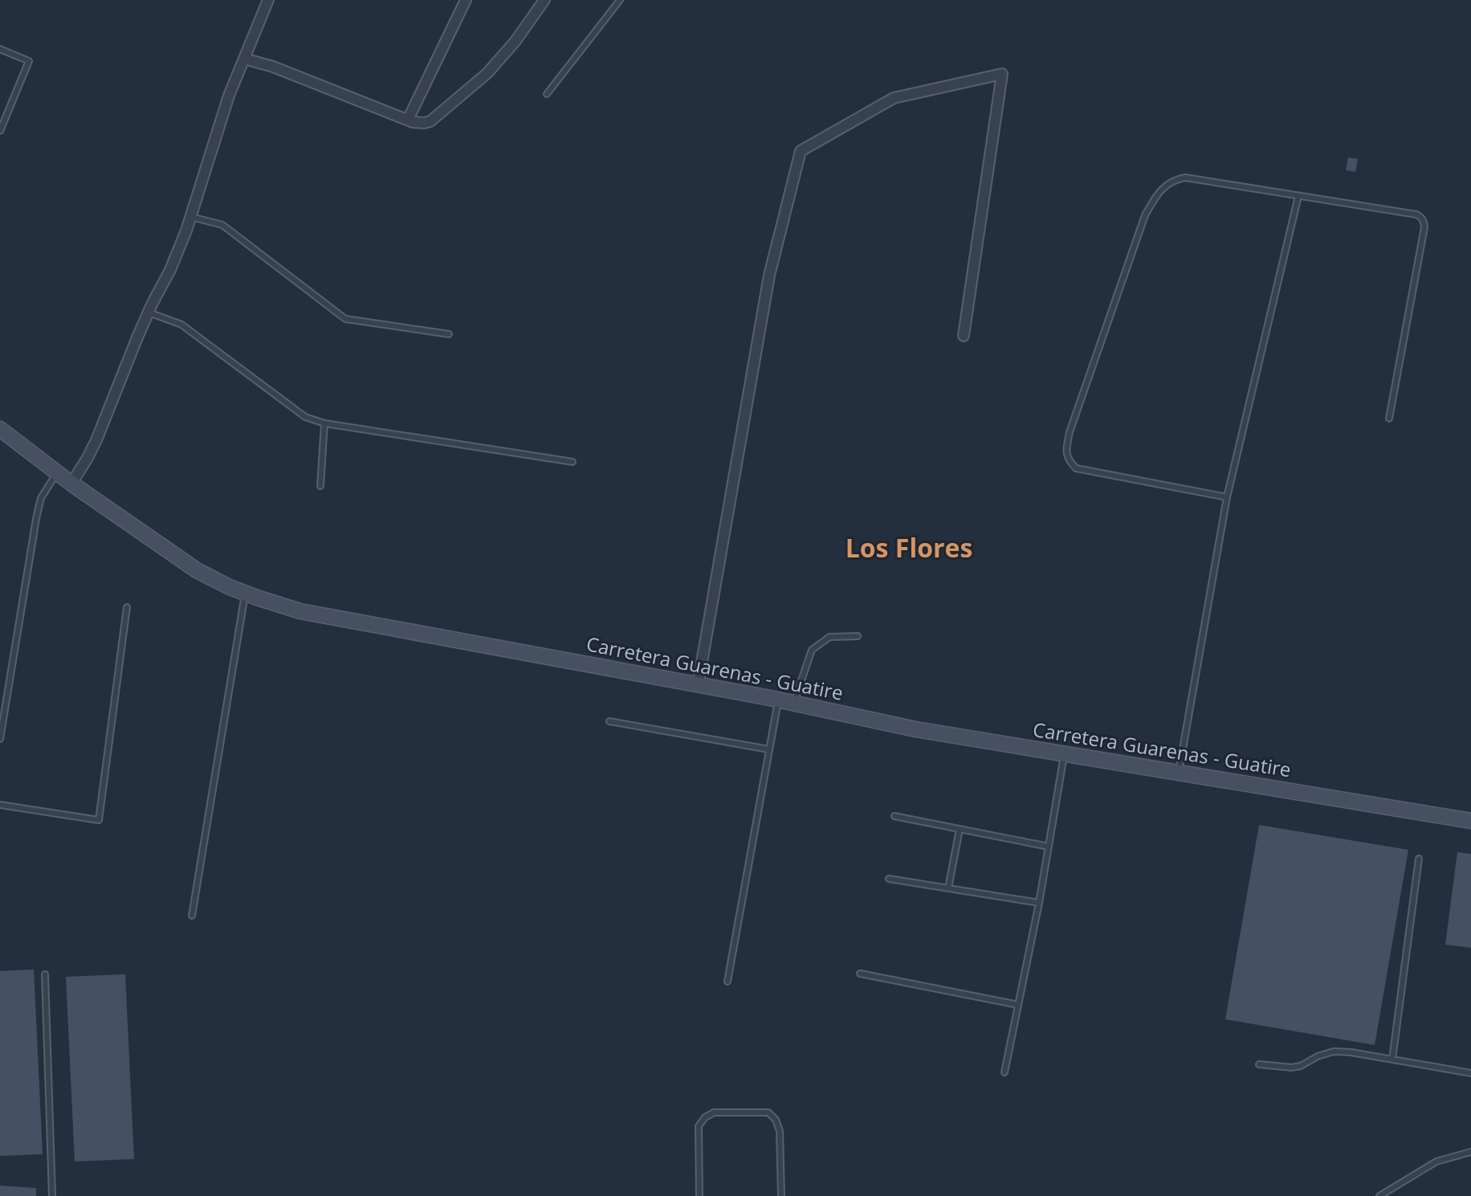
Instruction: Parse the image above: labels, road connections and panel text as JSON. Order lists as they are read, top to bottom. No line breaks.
{"streets":{"main road":["Carretera Guarenas - Guatire"]},"districts":["Los Flores"]}
